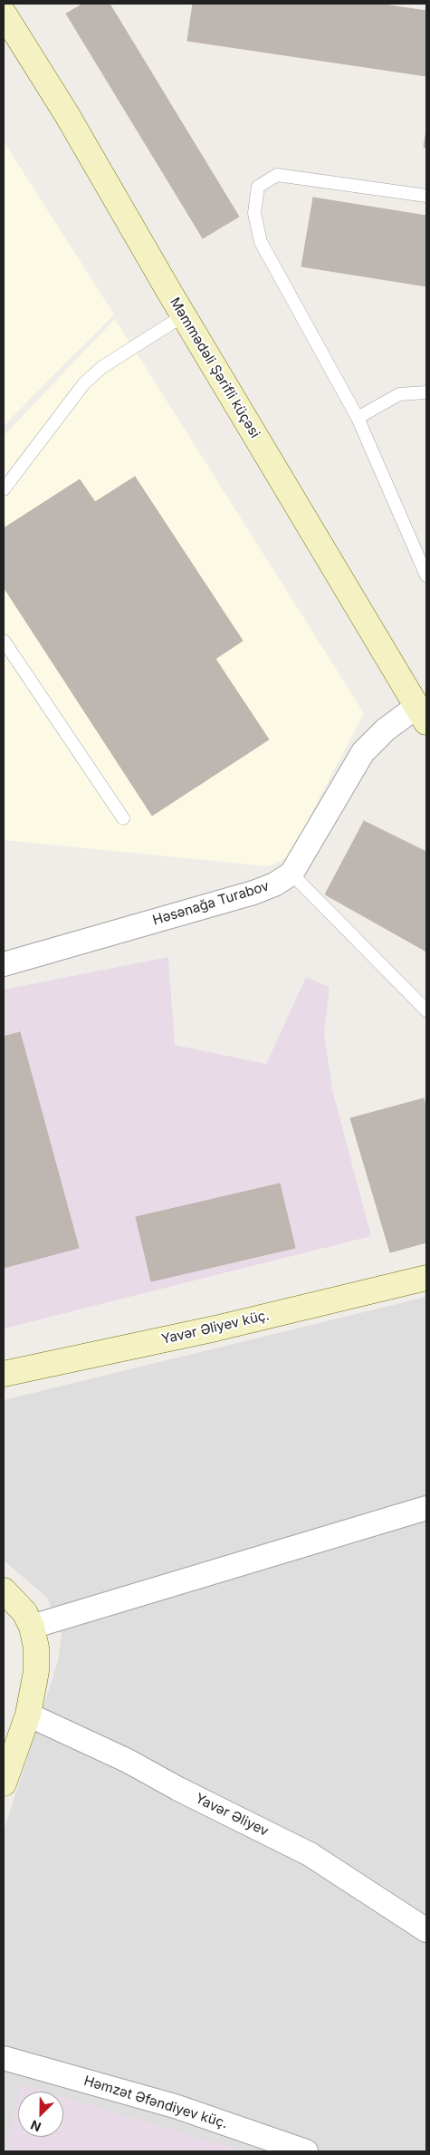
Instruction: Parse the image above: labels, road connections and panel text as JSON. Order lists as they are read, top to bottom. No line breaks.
{"streets":{"street":["Məmmədəli Şərifli küçəsi","Həsənağa Turabov","Yavər Əliyev küç.","Yavər Əliyev","Həmzət Əfəndiyev küç."]},"crossings":[["Məmmədəli Şərifli küçəsi","Həsənağa Turabov"]],"north":"bottom left"}
